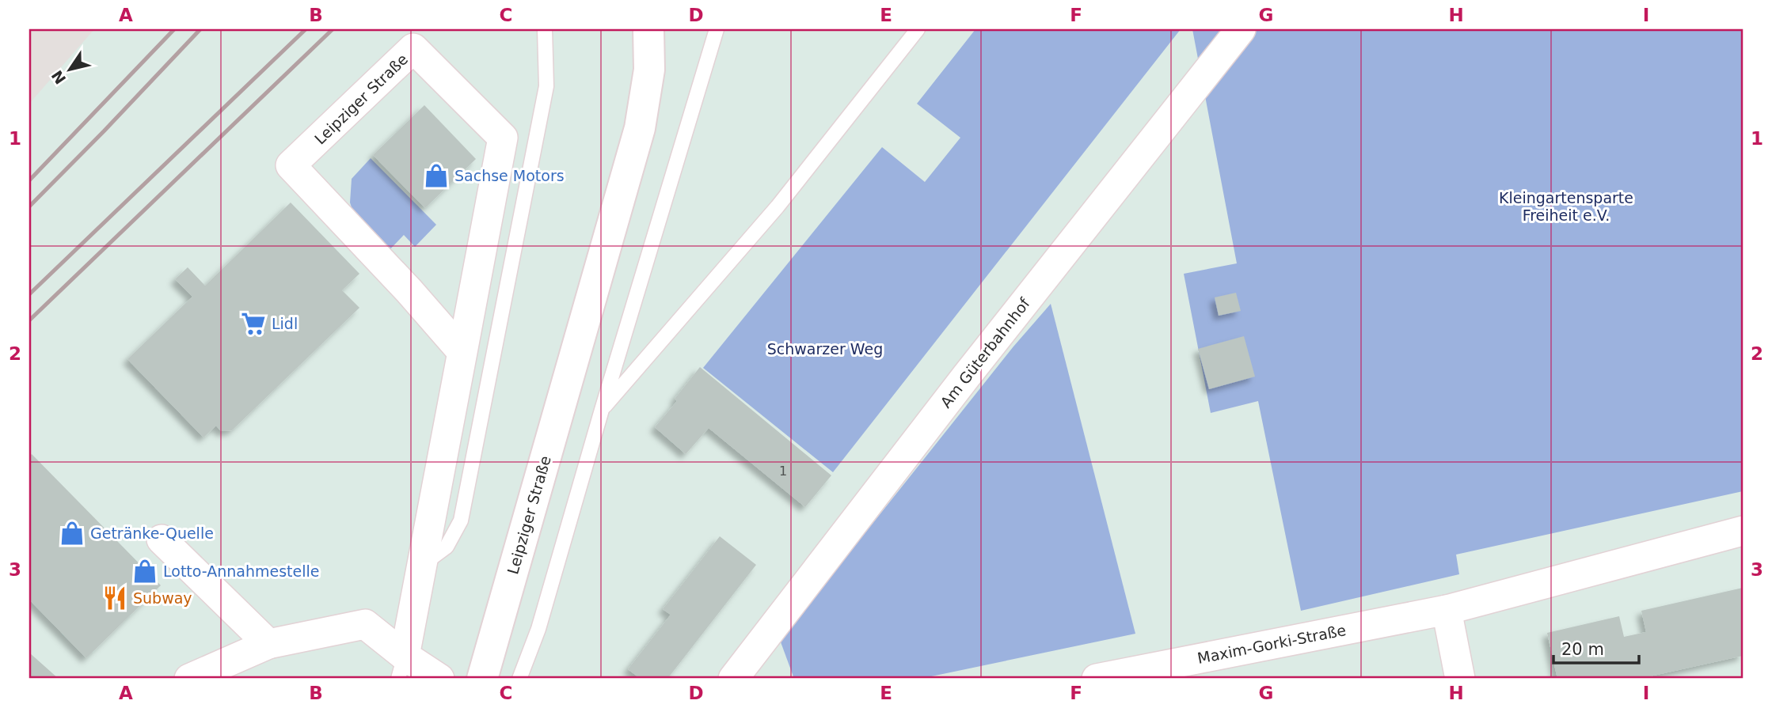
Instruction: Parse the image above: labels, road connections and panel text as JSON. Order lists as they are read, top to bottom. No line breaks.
{"streets":{"main road":["Leipziger Straße"],"street":["Am Güterbahnhof","Maxim-Gorki-Straße"]},"parks":["Kleingartensparte Freiheit e.V.","Schwarzer Weg"],"places":{"shop":["Sachse Motors","Getränke-Quelle","Lotto-Annahmestelle"],"supermarket":["Lidl"],"restaurant":["Subway"]},"house_numbers":["1"],"scale_bar":"20 m","north":"bottom left","grid":{"columns":["A","B","C","D","E","F","G","H","I"],"rows":["1","2","3"]}}
